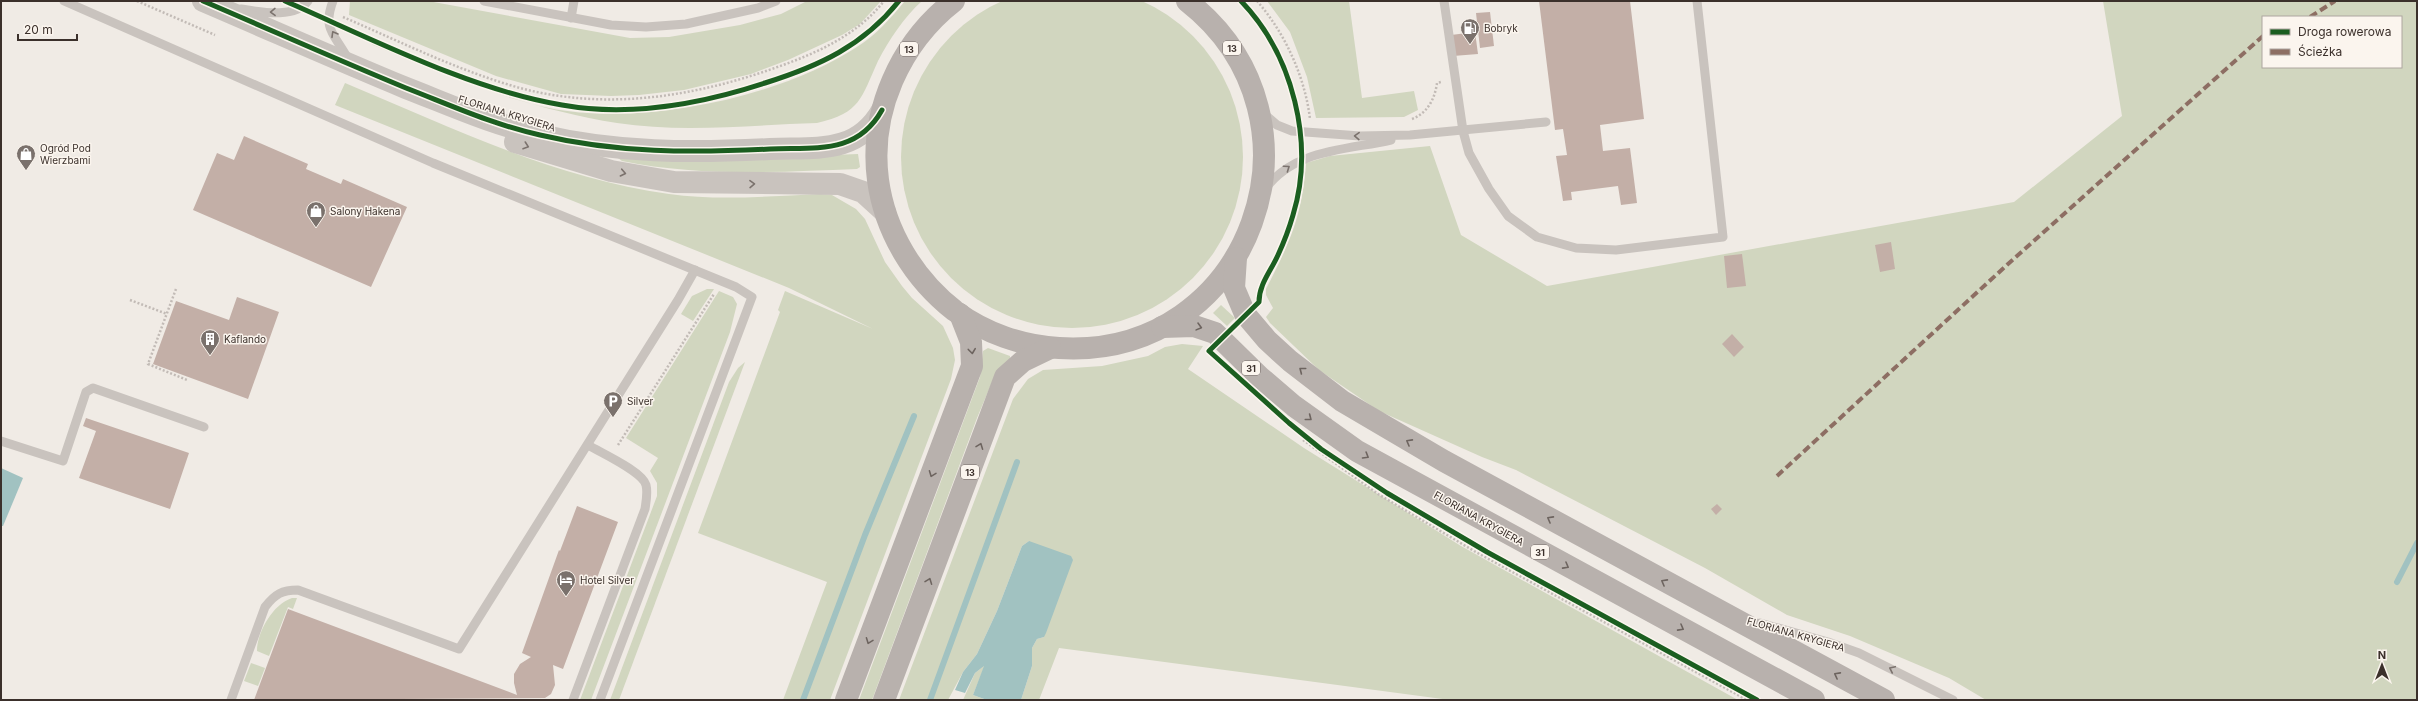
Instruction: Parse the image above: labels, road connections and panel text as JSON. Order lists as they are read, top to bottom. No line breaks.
{"streets":{"main road":["13","FLORIANA KRYGIERA","31"]},"crossings":[["13","FLORIANA KRYGIERA"]],"places":{"fuel station":["Bobryk"],"shop":["Ogród Pod Wierzbami","Salony Hakena"],"building":["Kaflando"],"parking":["Silver"],"hotel":["Hotel Silver"]},"legend":["Droga rowerowa","Ścieżka"],"scale_bar":"20 m","north":"top"}
